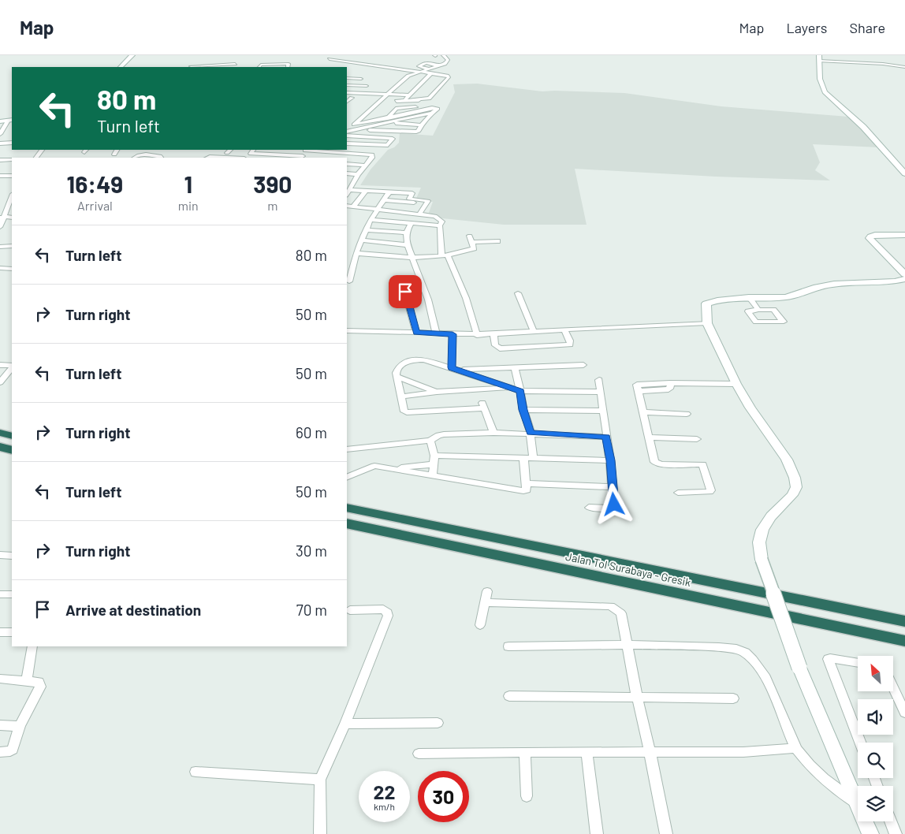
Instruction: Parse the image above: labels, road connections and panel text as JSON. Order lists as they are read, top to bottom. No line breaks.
{"streets":{"highway":["Jalan Tol Surabaya - Gresik"]},"north":"top left","page":{"header":"Map","nav":["Map","Layers","Share"],"turn":["80 m","Turn left"],"eta":["16:49","Arrival","1","min","390","m"],"list":[{"name":"Turn left","value":"80 m"},{"name":"Turn right","value":"50 m"},{"name":"Turn left","value":"50 m"},{"name":"Turn right","value":"60 m"},{"name":"Turn left","value":"50 m"},{"name":"Turn right","value":"30 m"},{"name":"Arrive at destination","value":"70 m"}],"speed":"22 km/h","limit":"30"}}
